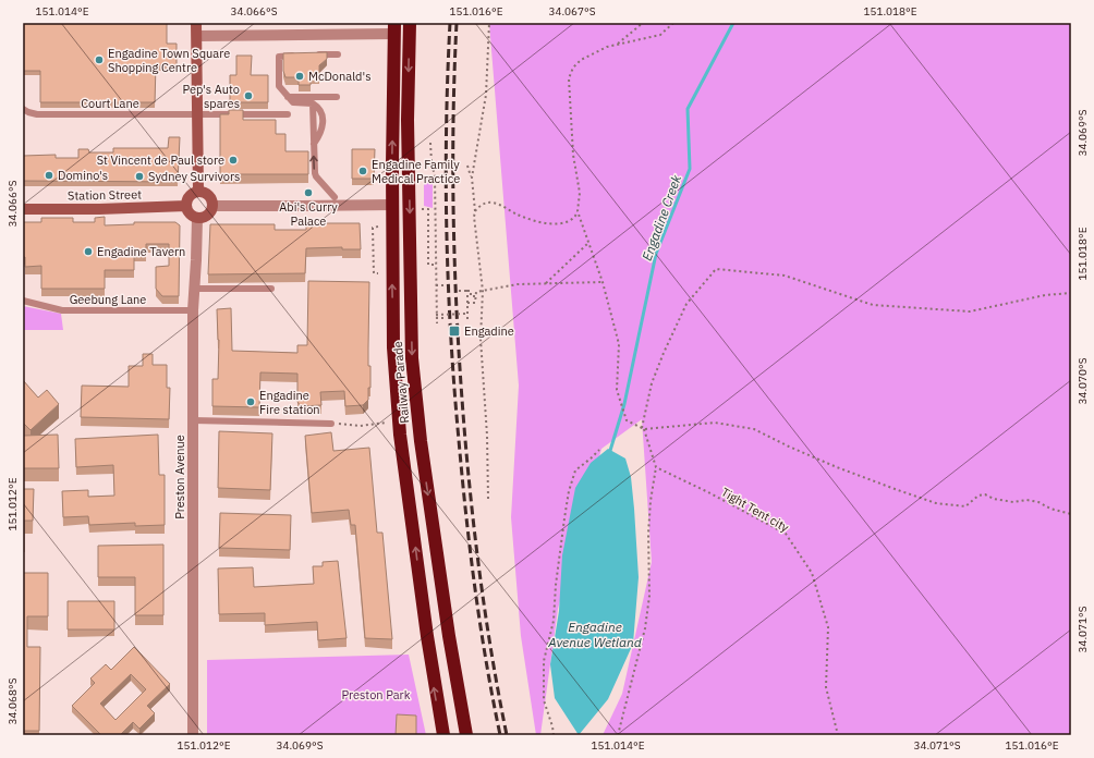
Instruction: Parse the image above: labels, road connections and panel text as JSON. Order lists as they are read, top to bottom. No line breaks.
{"streets":{"highway":["Railway Parade"],"street":["Station Street","Preston Avenue"],"lane":["Court Lane","Geebung Lane"],"path":["Tight Tent city"]},"crossings":[["Station Street","Preston Avenue"],["Geebung Lane","Preston Avenue"]],"water":["Engadine Creek","Engadine Avenue Wetland"],"parks":["Preston Park"],"places":{"other":["Engadine Town Square Shopping Centre","McDonald's","Pep's Auto spares","St Vincent de Paul store","Engadine Family Medical Practice","Domino's","Sydney Survivors","Abi's Curry Palace","Engadine Tavern","Engadine Fire station"],"transit":["Engadine"]},"coordinates":["151.014°E","34.066°S","151.016°E","34.067°S","151.018°E","34.069°S","34.070°S","151.012°E","34.071°S","34.068°S"]}
